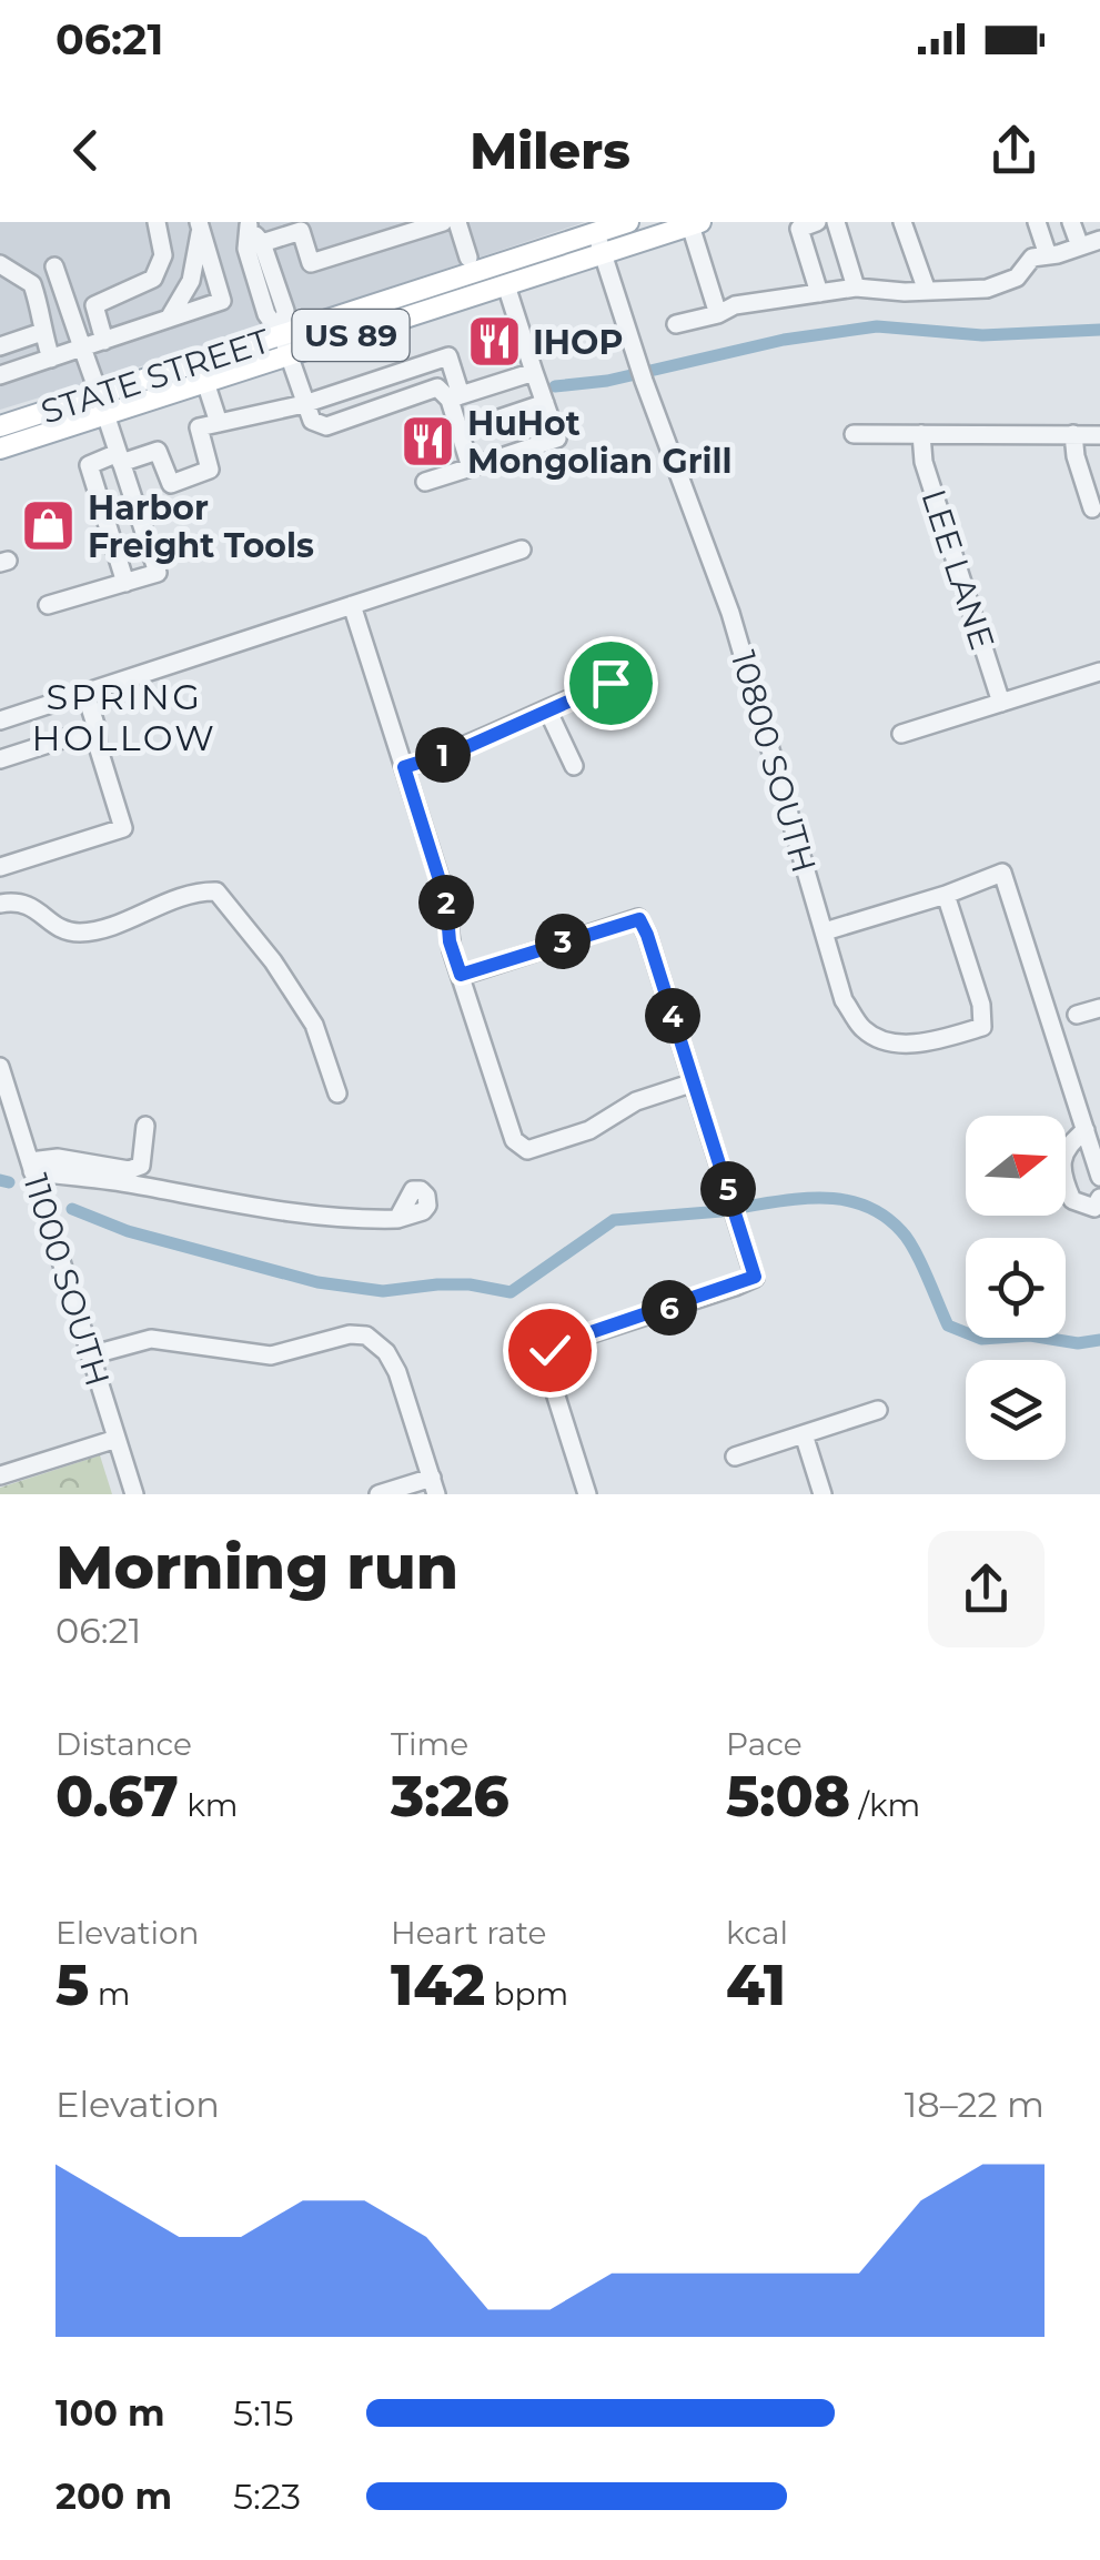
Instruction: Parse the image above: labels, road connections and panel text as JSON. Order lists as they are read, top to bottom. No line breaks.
{"streets":{"main road":["US 89","STATE STREET"],"street":["LEE LANE","10800 SOUTH","11000 SOUTH"]},"crossings":[["STATE STREET","10800 SOUTH"]],"districts":["SPRING HOLLOW"],"places":{"restaurant":["IHOP","HuHot Mongolian Grill"],"shop":["Harbor Freight Tools"]},"north":"right","page":{"status":"06:21","header":"Milers","pins":["1","2","3","4","5","6"],"heading":["Morning run","06:21"],"stats":[["Distance","0.67 km"],["Time","3:26"],["Pace","5:08 /km"],["Elevation","5 m"],["Heart rate","142 bpm"],["kcal","41"]],"chart":["Elevation","18–22 m"],"list":[{"name":"100 m","note":"5:15"},{"name":"200 m","note":"5:23"}]}}
